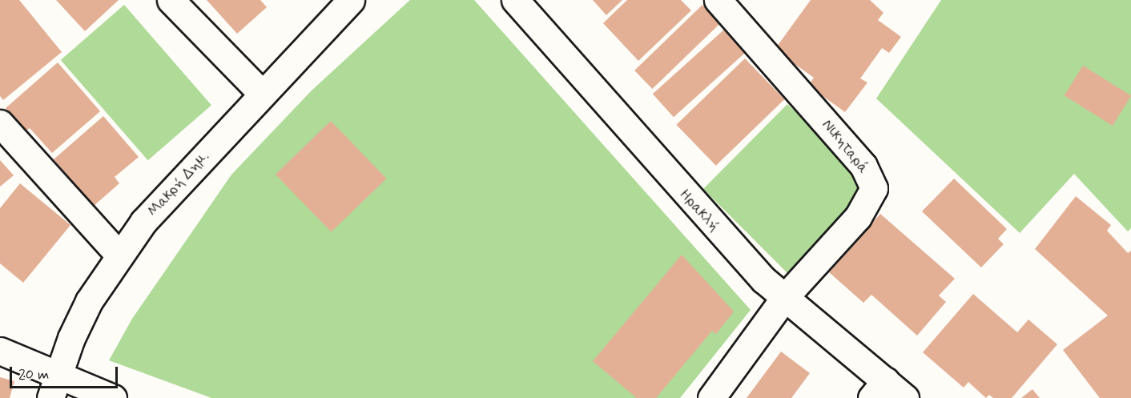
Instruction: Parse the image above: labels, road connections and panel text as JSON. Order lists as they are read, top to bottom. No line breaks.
{"streets":{"street":["Νικηταρά","Μακρή Δημ.","Ηρακλή"]},"crossings":[["Νικηταρά","Ηρακλή"]],"scale_bar":"20 m"}
